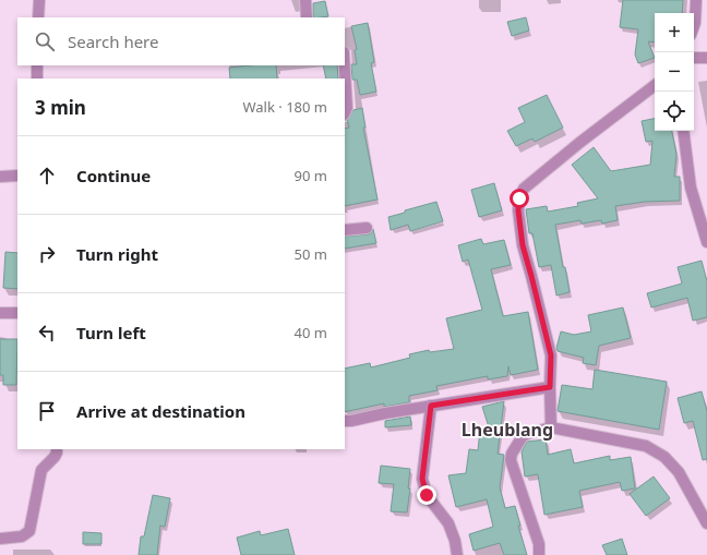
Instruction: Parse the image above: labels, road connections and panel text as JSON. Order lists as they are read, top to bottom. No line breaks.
{"districts":["Lheublang"],"page":{"map_buttons":["+","−"],"search":"Search here","heading":["3 min","Walk · 180 m"],"list":[["Continue","90 m"],["Turn right","50 m"],["Turn left","40 m"],"Arrive at destination"]}}
